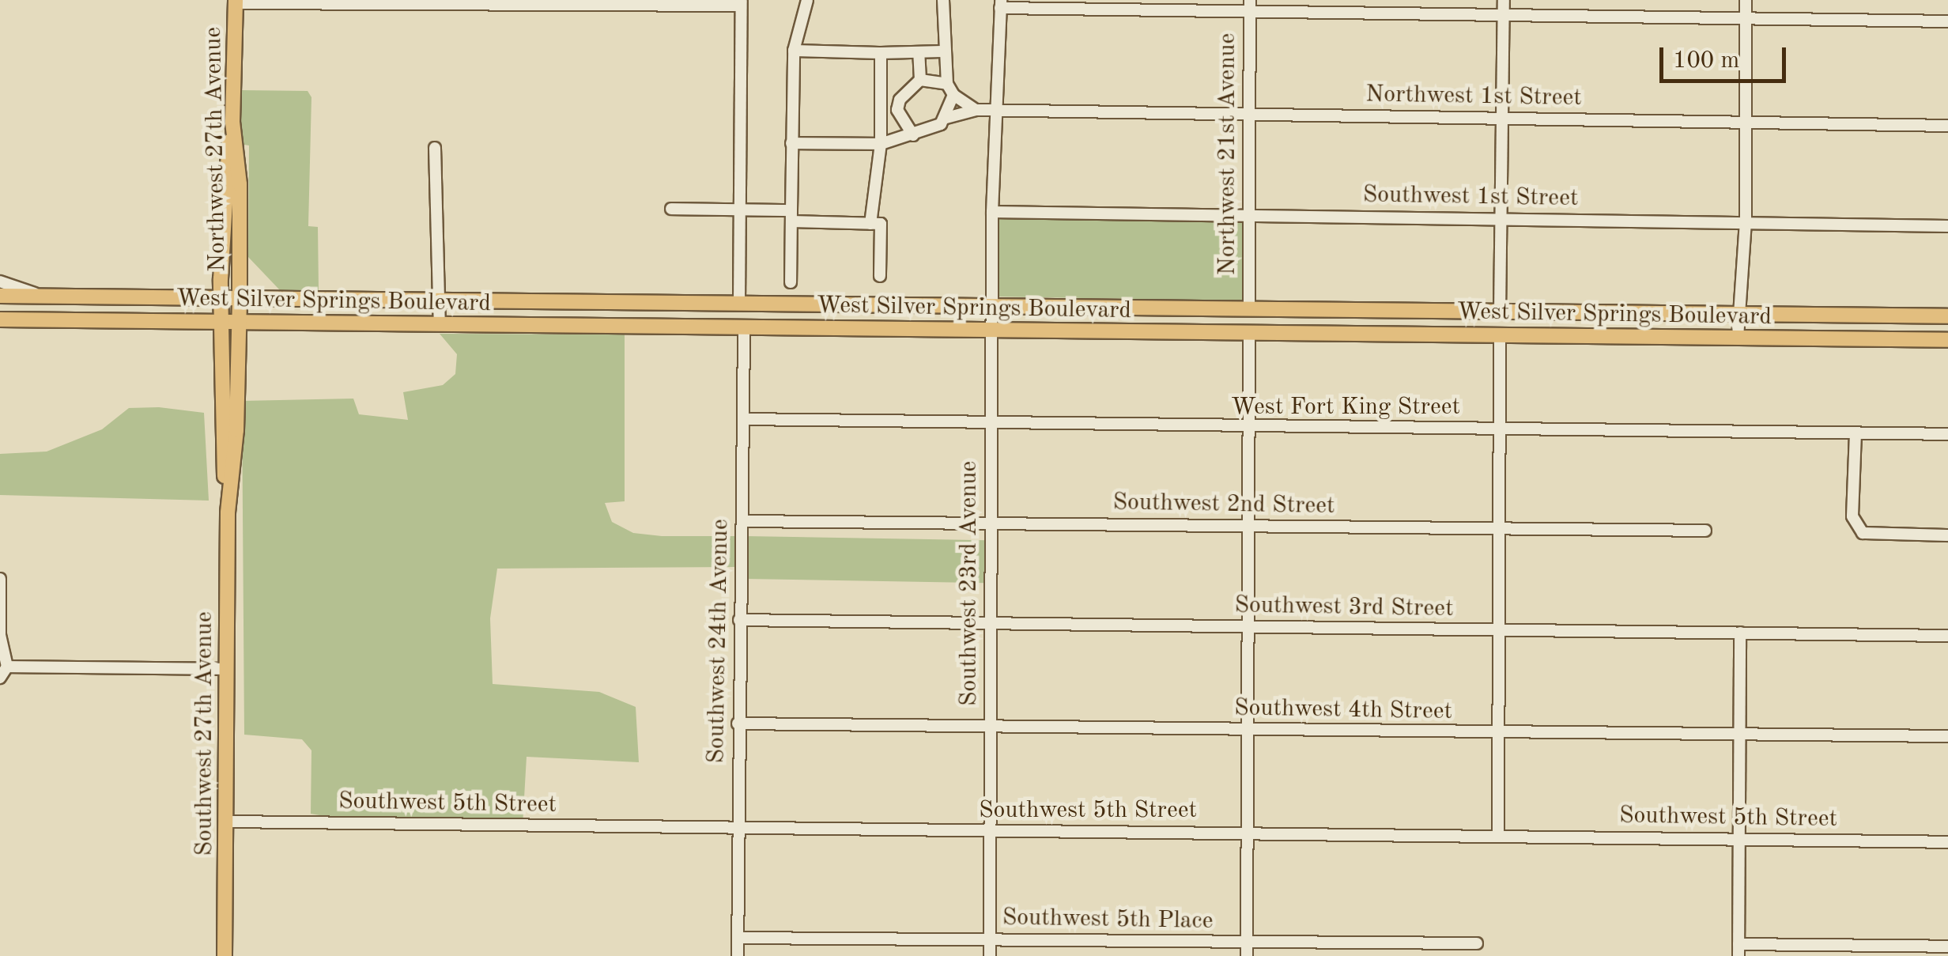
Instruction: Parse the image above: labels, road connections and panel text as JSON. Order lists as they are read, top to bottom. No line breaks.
{"streets":{"main road":["Northwest 27th Avenue","West Silver Springs Boulevard","Southwest 27th Avenue"],"street":["Northwest 1st Street","Northwest 21st Avenue","Southwest 1st Street","West Fort King Street","Southwest 2nd Street","Southwest 23rd Avenue","Southwest 3rd Street","Southwest 24th Avenue","Southwest 4th Street","Southwest 5th Street","Southwest 5th Place"]},"crossings":[["Northwest 1st Street","Northwest 21st Avenue"],["Northwest 1st Street","Southwest 23rd Avenue"],["Northwest 27th Avenue","West Silver Springs Boulevard"],["Northwest 27th Avenue","Southwest 27th Avenue"],["Northwest 21st Avenue","Southwest 1st Street"],["Northwest 21st Avenue","West Silver Springs Boulevard"],["Southwest 1st Street","Southwest 23rd Avenue"],["West Silver Springs Boulevard","Southwest 23rd Avenue"],["West Silver Springs Boulevard","Southwest 24th Avenue"],["West Silver Springs Boulevard","Southwest 27th Avenue"],["West Fort King Street","Southwest 23rd Avenue"],["West Fort King Street","Southwest 24th Avenue"],["Southwest 2nd Street","Southwest 23rd Avenue"],["Southwest 2nd Street","Southwest 24th Avenue"],["Southwest 23rd Avenue","Southwest 3rd Street"],["Southwest 23rd Avenue","Southwest 4th Street"],["Southwest 23rd Avenue","Southwest 5th Street"],["Southwest 23rd Avenue","Southwest 5th Place"],["Southwest 3rd Street","Southwest 24th Avenue"],["Southwest 24th Avenue","Southwest 4th Street"],["Southwest 24th Avenue","Southwest 5th Street"],["Southwest 24th Avenue","Southwest 5th Place"],["Southwest 27th Avenue","Southwest 5th Street"]],"scale_bar":"100 m"}
